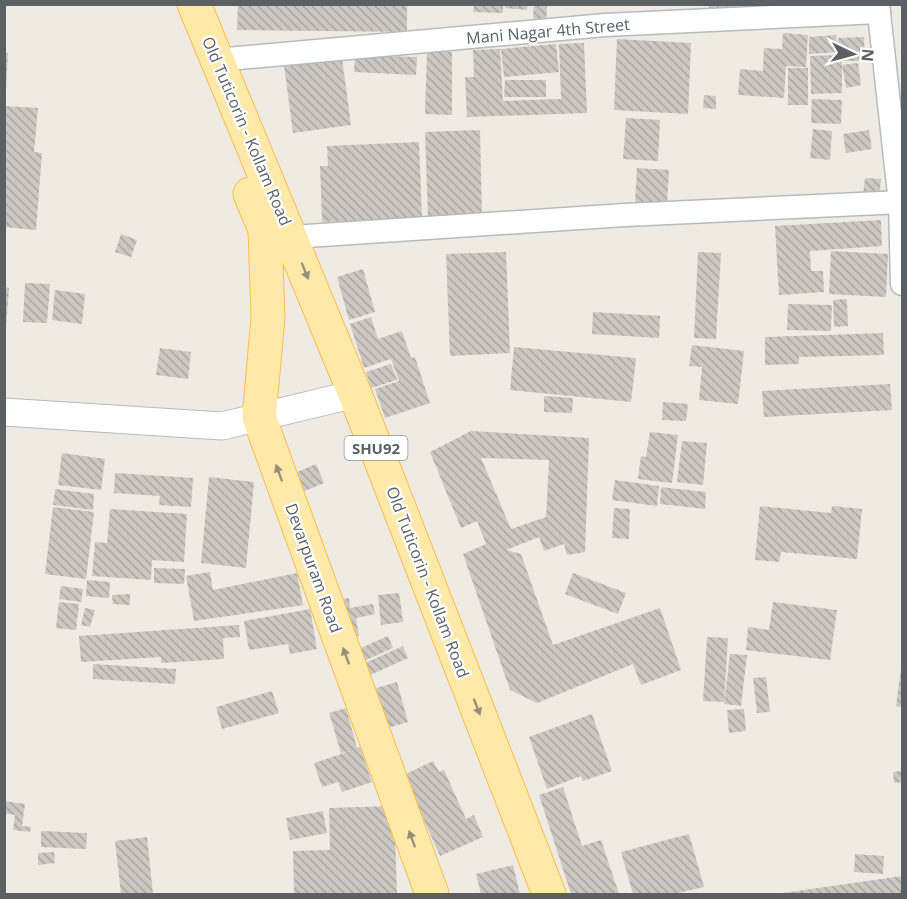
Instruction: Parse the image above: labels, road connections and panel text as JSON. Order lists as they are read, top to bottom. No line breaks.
{"streets":{"main road":["Old Tuticorin - Kollam Road","SHU92","Devarpuram Road"],"street":["Mani Nagar 4th Street"]},"crossings":[["Mani Nagar 4th Street","Old Tuticorin - Kollam Road"],["Old Tuticorin - Kollam Road","Devarpuram Road"]],"one_way":["Old Tuticorin - Kollam Road","Devarpuram Road"],"north":"right"}
